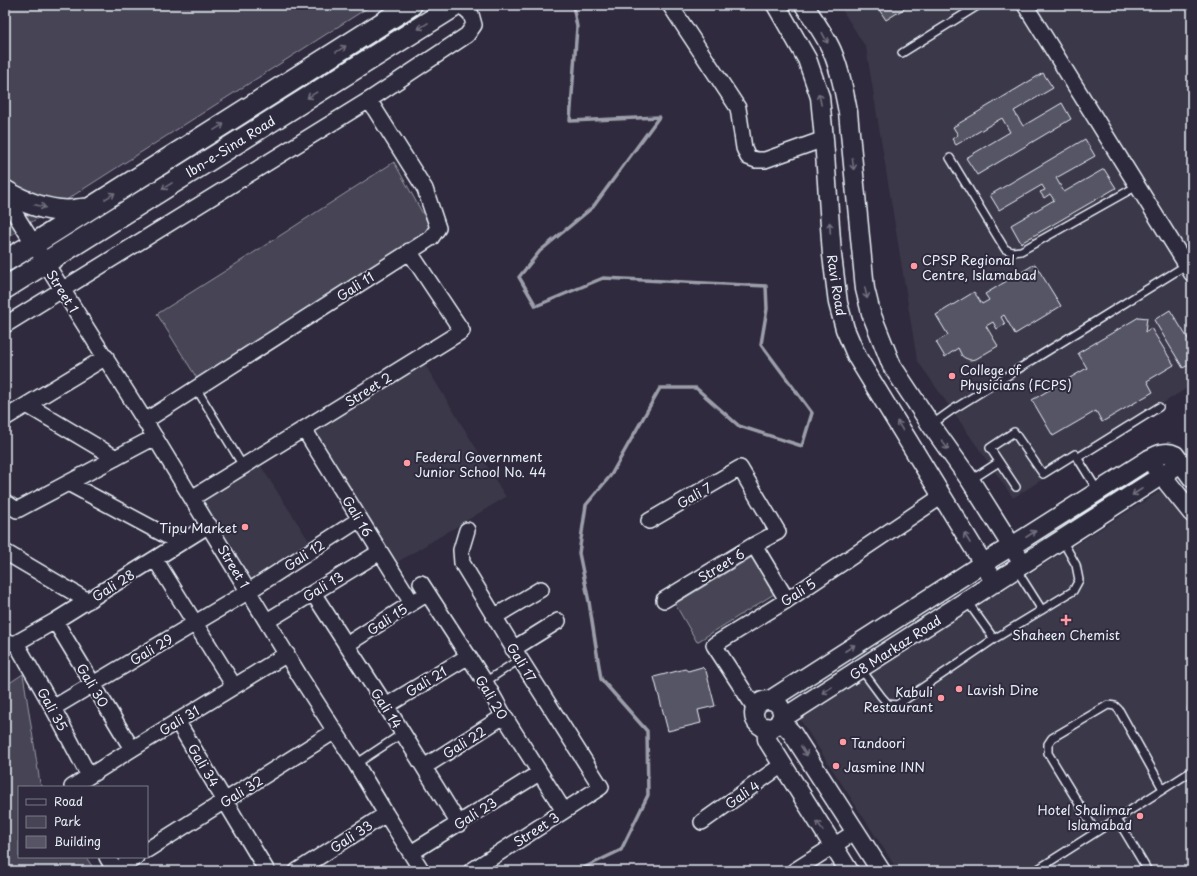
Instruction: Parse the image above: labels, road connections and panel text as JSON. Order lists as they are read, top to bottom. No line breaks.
{"streets":{"main road":["Ibn-e-Sina Road"],"street":["Ravi Road","Gali 11","Street 1","Street 2","Gali 7","Gali 16","Gali 12","Street 6","Gali 28","Gali 13","Gali 5","Gali 15","G8 Markaz Road","Gali 29","Gali 17","Gali 21","Gali 30","Gali 20","Gali 14","Gali 35","Gali 31","Gali 22","Gali 34","Gali 32","Gali 4","Gali 23","Street 3","Gali 33"]},"crossings":[["Ibn-e-Sina Road","Street 1"],["Ravi Road","Gali 5"],["Ravi Road","G8 Markaz Road"],["Gali 11","Street 1"],["Gali 11","Street 2"],["Street 1","Street 2"],["Street 1","Gali 12"],["Street 1","Gali 28"],["Street 1","Gali 13"],["Street 1","Gali 29"],["Street 1","Gali 31"],["Street 1","Gali 32"],["Street 1","Gali 23"],["Street 1","Gali 33"],["Street 2","Gali 16"],["Gali 7","Street 6"],["Gali 16","Gali 12"],["Gali 16","Gali 13"],["Gali 16","Gali 15"],["Gali 12","Gali 29"],["Gali 28","Gali 30"],["Gali 28","Gali 35"],["Gali 13","Gali 14"],["Gali 5","G8 Markaz Road"],["Gali 15","Gali 20"],["Gali 15","Gali 14"],["Gali 29","Gali 30"],["Gali 29","Gali 35"],["Gali 17","Street 3"],["Gali 21","Gali 20"],["Gali 21","Gali 14"],["Gali 30","Gali 31"],["Gali 20","Gali 22"],["Gali 20","Gali 23"],["Gali 20","Street 3"],["Gali 14","Gali 22"],["Gali 14","Gali 23"],["Gali 35","Gali 31"],["Gali 31","Gali 34"],["Gali 34","Gali 32"]],"places":{"other":["CPSP Regional Centre, Islamabad","College of Physicians (FCPS)","Federal Government Junior School No. 44","Tipu Market","Lavish Dine","Kabuli Restaurant","Tandoori","Jasmine INN","Hotel Shalimar Islamabad"],"health":["Shaheen Chemist"]},"legend":["Road","Park","Building"]}
